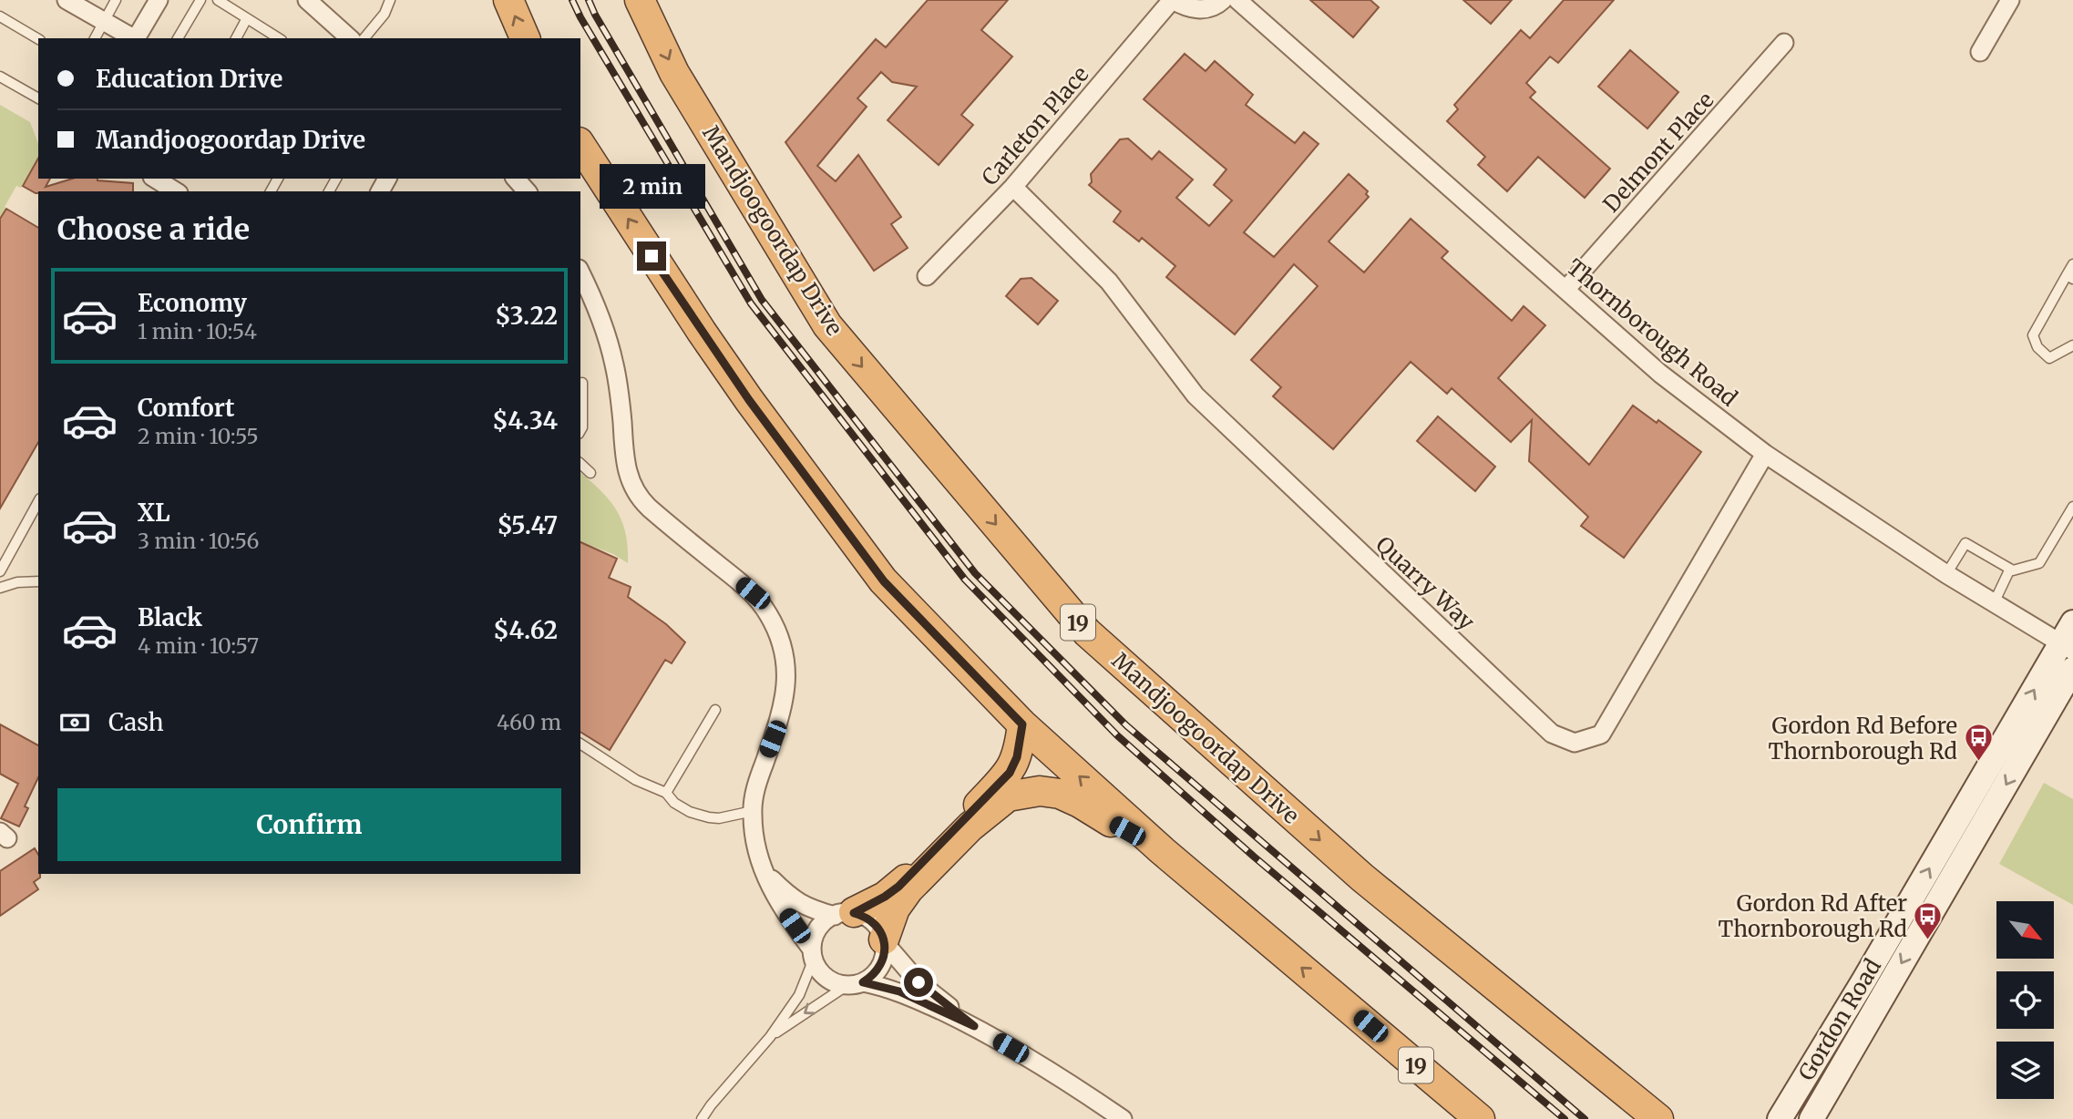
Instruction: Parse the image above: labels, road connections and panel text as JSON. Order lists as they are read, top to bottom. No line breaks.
{"streets":{"highway":["Mandjoogoordap Drive","19"],"main road":["Gordon Road"],"street":["Carleton Place","Delmont Place","Thornborough Road","Quarry Way"]},"crossings":[["Carleton Place","Quarry Way"],["Delmont Place","Thornborough Road"],["Thornborough Road","Quarry Way"],["Thornborough Road","Gordon Road"]],"places":{"bus stop":["Gordon Rd Before Thornborough Rd","Gordon Rd After Thornborough Rd"]},"north":"bottom right","page":{"banner":["Education Drive","Mandjoogoordap Drive"],"bubble":"2 min","heading":"Choose a ride","list":[{"name":"Economy","note":"1 min · 10:54","value":"$3.22"},{"name":"Comfort","note":"2 min · 10:55","value":"$4.34"},{"name":"XL","note":"3 min · 10:56","value":"$5.47"},{"name":"Black","note":"4 min · 10:57","value":"$4.62"}],"pay":["Cash","460 m"],"buttons":"Confirm"}}
